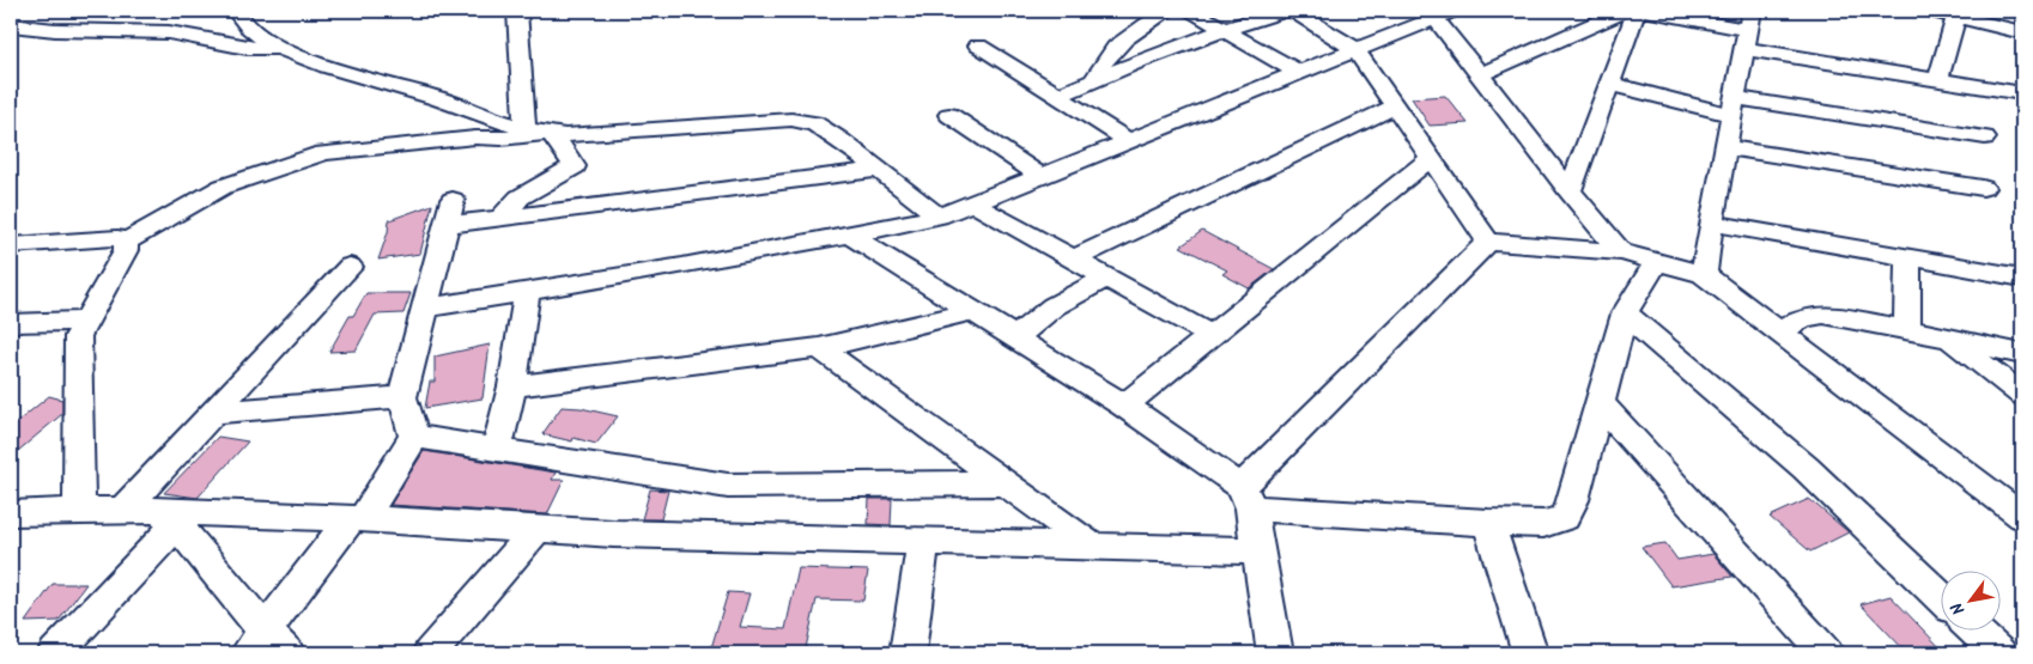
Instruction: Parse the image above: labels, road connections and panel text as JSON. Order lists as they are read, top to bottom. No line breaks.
{"north":"bottom left"}
